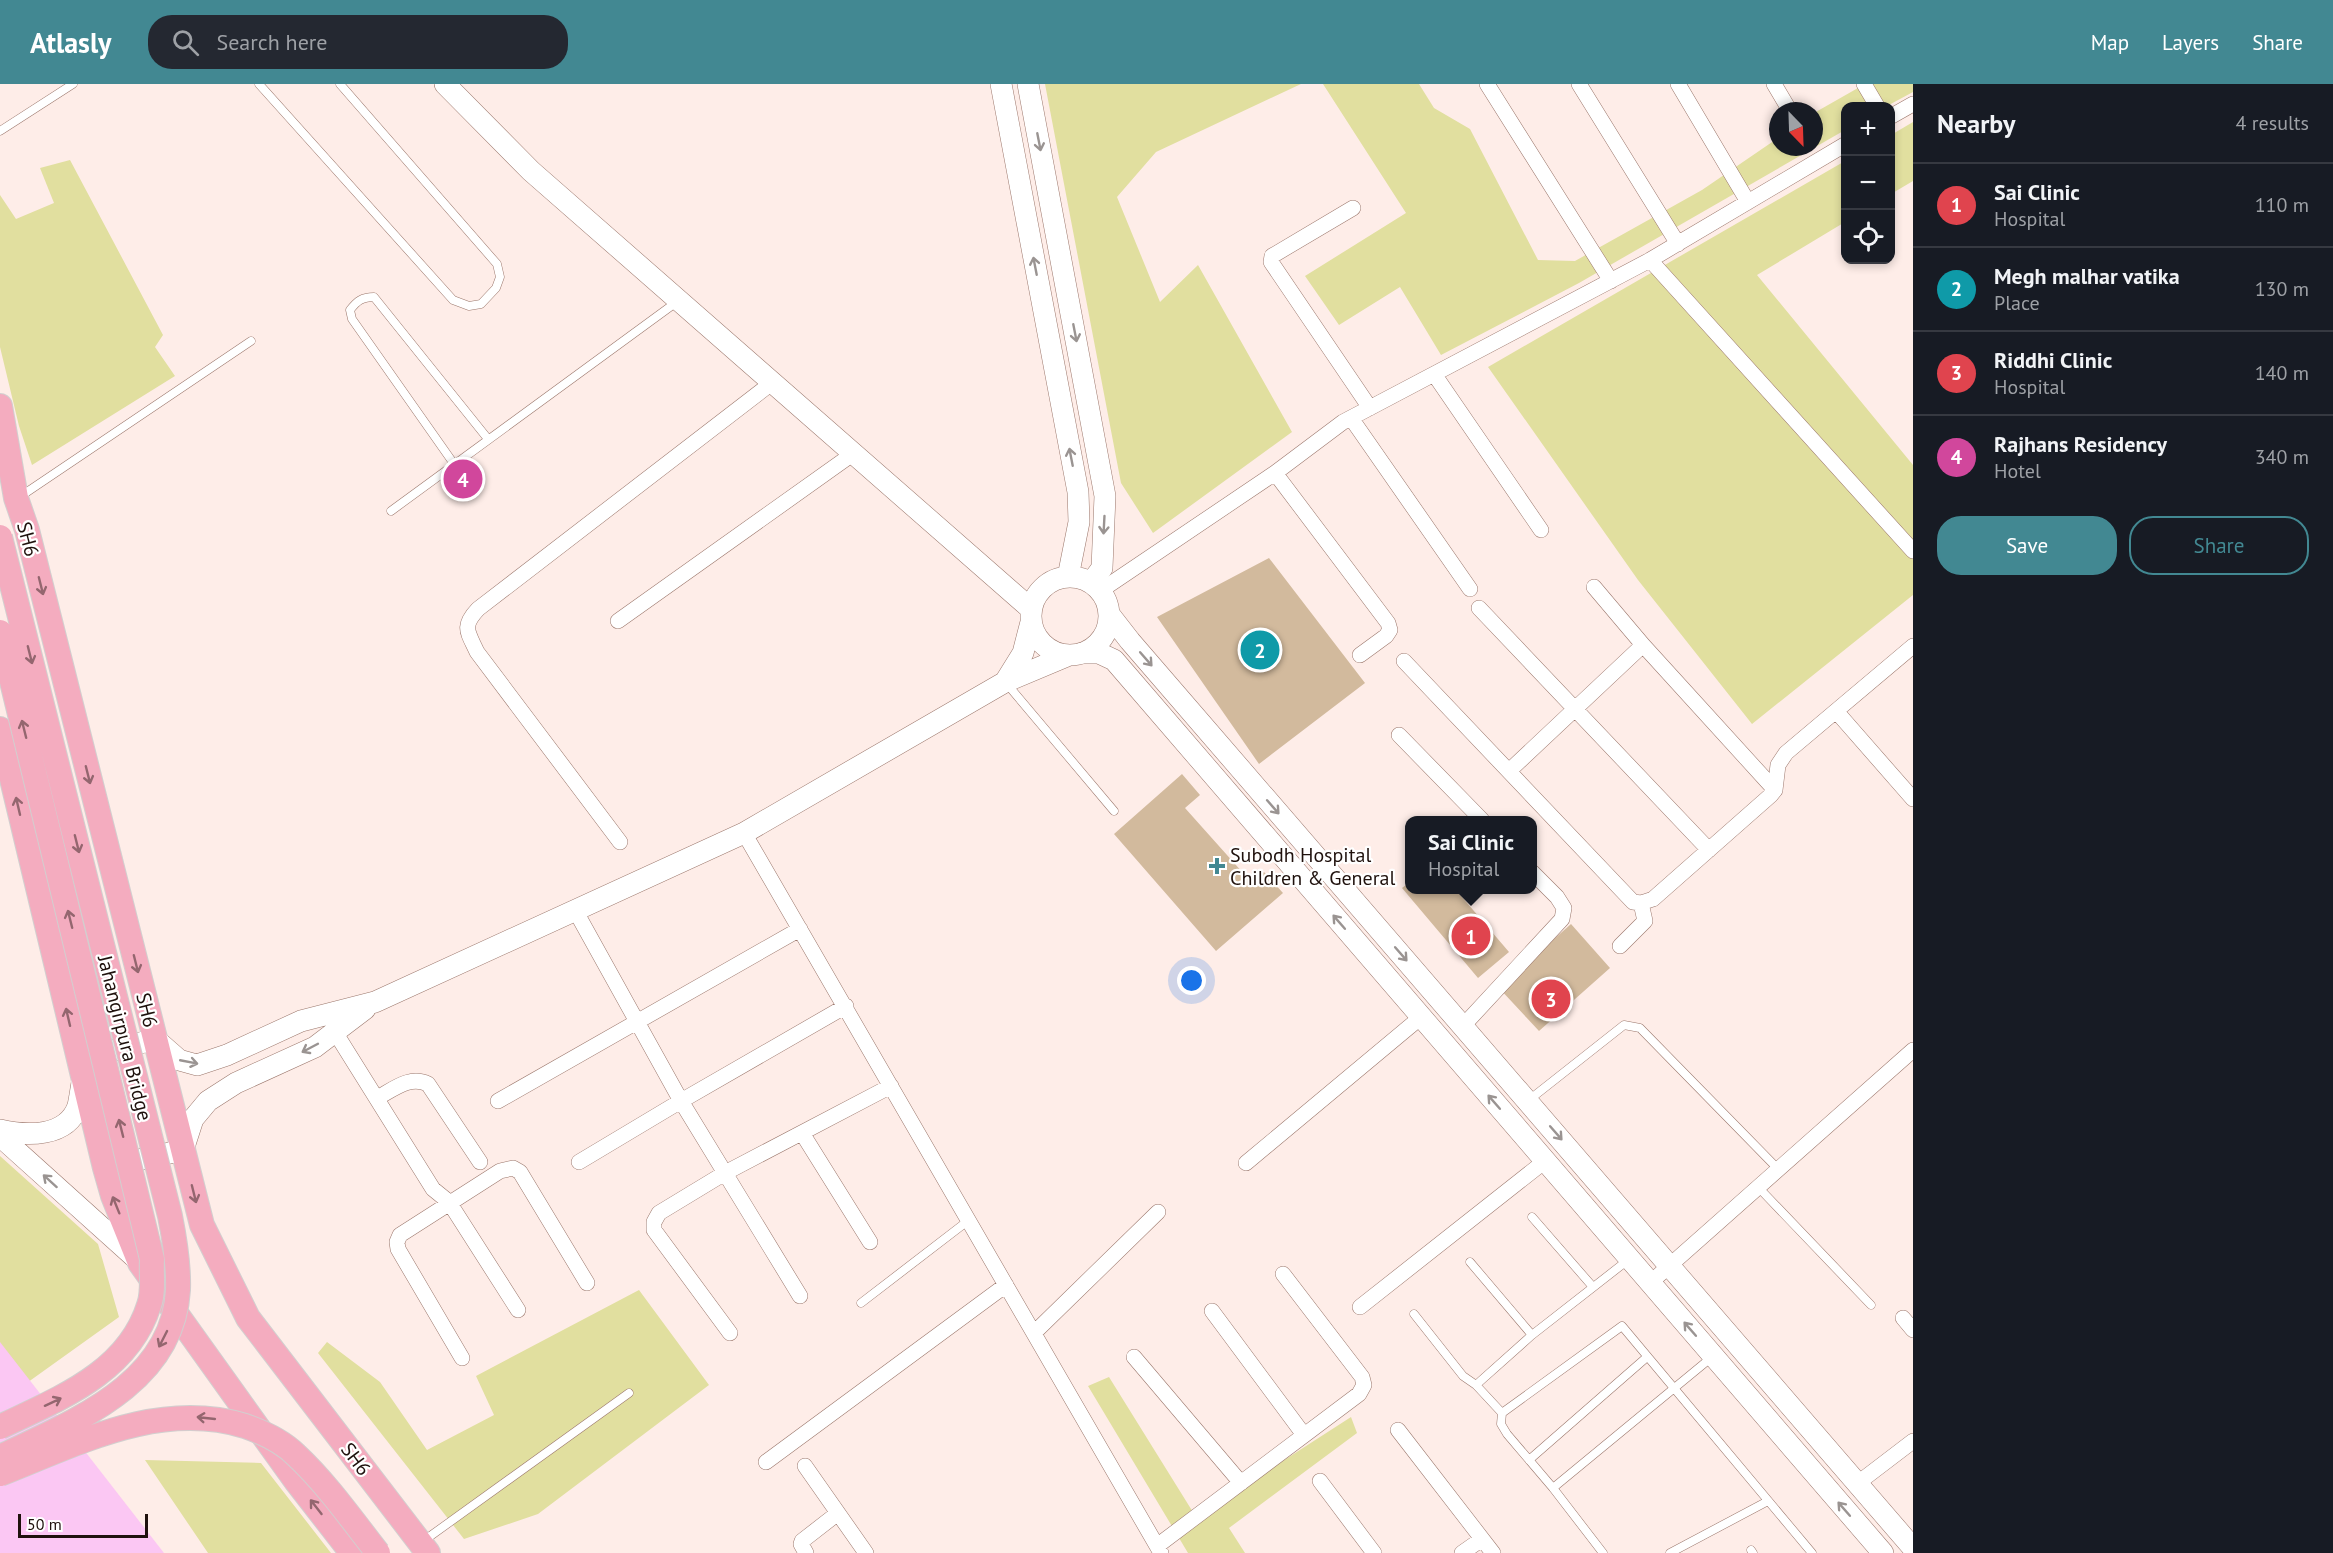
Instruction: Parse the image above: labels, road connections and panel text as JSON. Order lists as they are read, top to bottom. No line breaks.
{"streets":{"main road":["SH6","Jahangirpura Bridge"]},"places":{"health":["Subodh Hospital Children & General"]},"scale_bar":"50 m","north":"bottom right","page":{"header":"Atlasly","search":"Search here","nav":["Map","Layers","Share"],"heading":["Nearby","4 results"],"map_buttons":["+","−"],"list":[{"mark":"1","name":"Sai Clinic","note":"Hospital","value":"110 m"},{"mark":"2","name":"Megh malhar vatika","note":"Place","value":"130 m"},{"mark":"3","name":"Riddhi Clinic","note":"Hospital","value":"140 m"},{"mark":"4","name":"Rajhans Residency","note":"Hotel","value":"340 m"}],"pins":["4","2","1","3"],"buttons":["Save","Share"],"popup":["Sai Clinic","Hospital"],"scale":"50 m"}}
